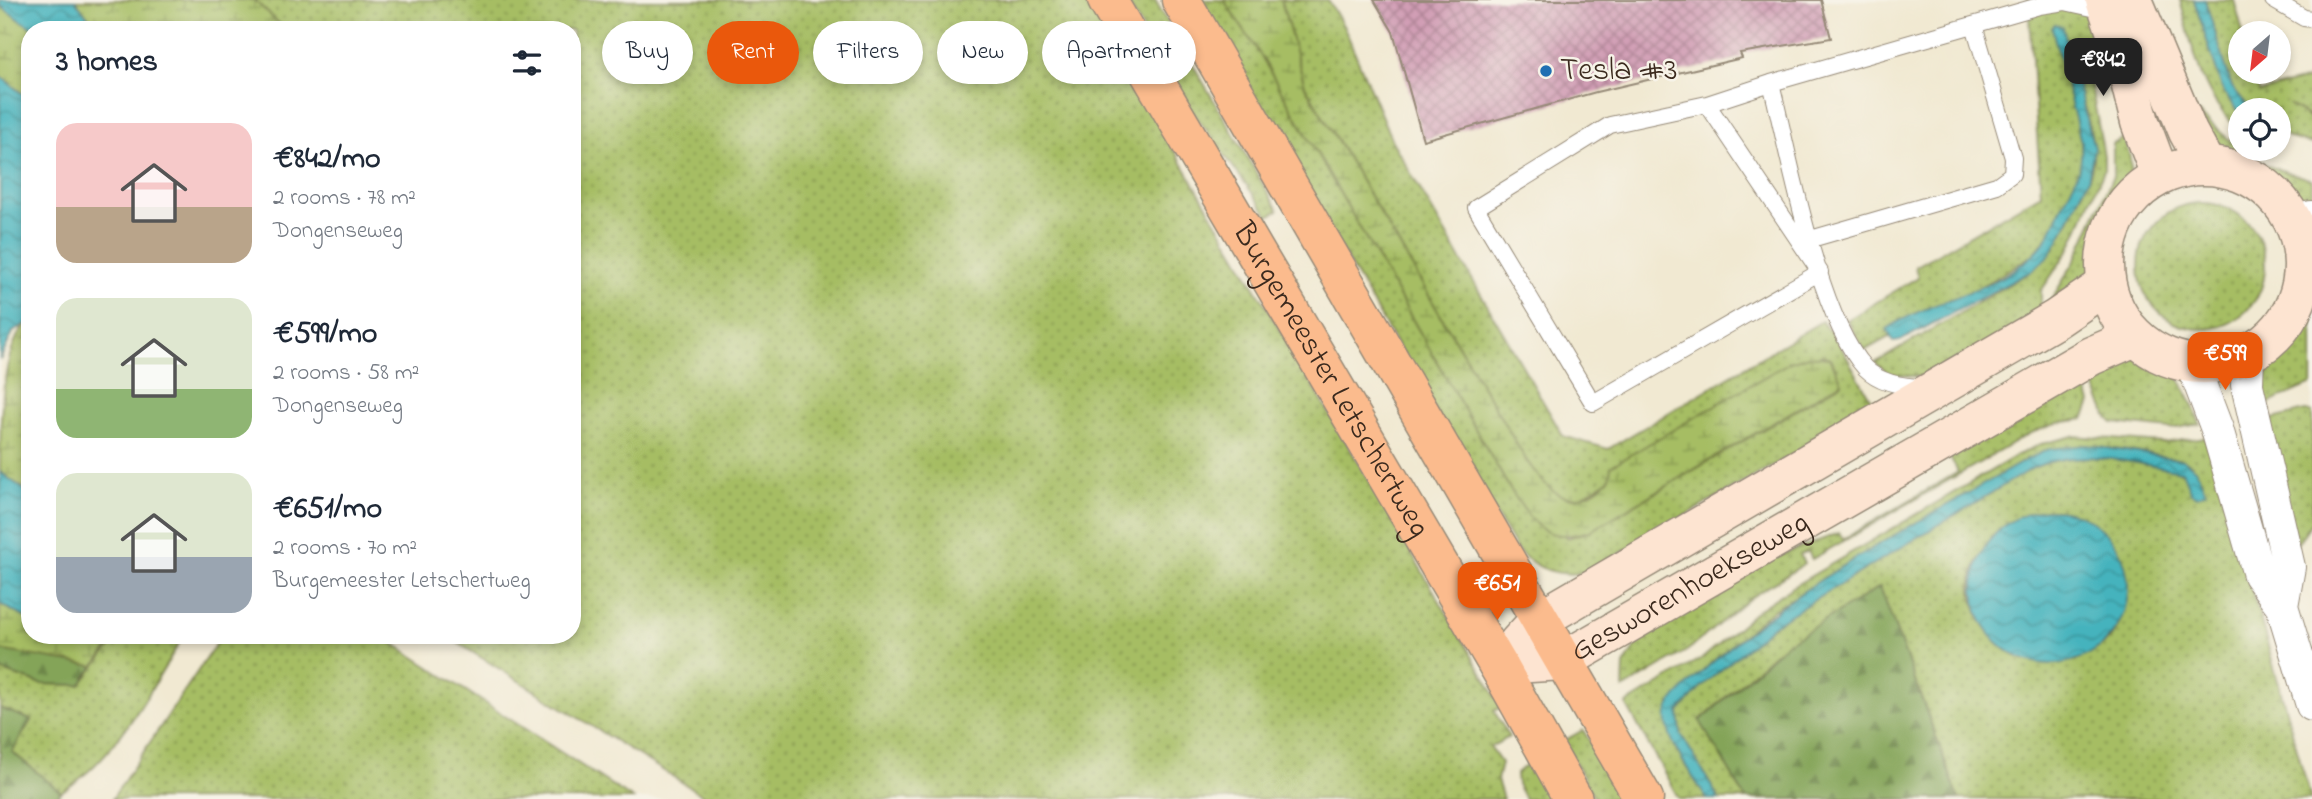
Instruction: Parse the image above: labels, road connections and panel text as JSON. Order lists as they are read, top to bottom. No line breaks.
{"streets":{"main road":["Burgemeester Letschertweg"],"street":["Gesworenhoekseweg"]},"crossings":[["Burgemeester Letschertweg","Gesworenhoekseweg"]],"places":["Tesla #3"],"north":"bottom left","page":{"chip":["Buy","Rent","Filters","New","Apartment"],"heading":"3 homes","price":["€842","€599","€651"],"list":[{"name":"€842/mo","note":"2 rooms · 78 m² · Dongenseweg"},{"name":"€599/mo","note":"2 rooms · 58 m² · Dongenseweg"},{"name":"€651/mo","note":"2 rooms · 70 m² · Burgemeester Letschertweg"}]}}
